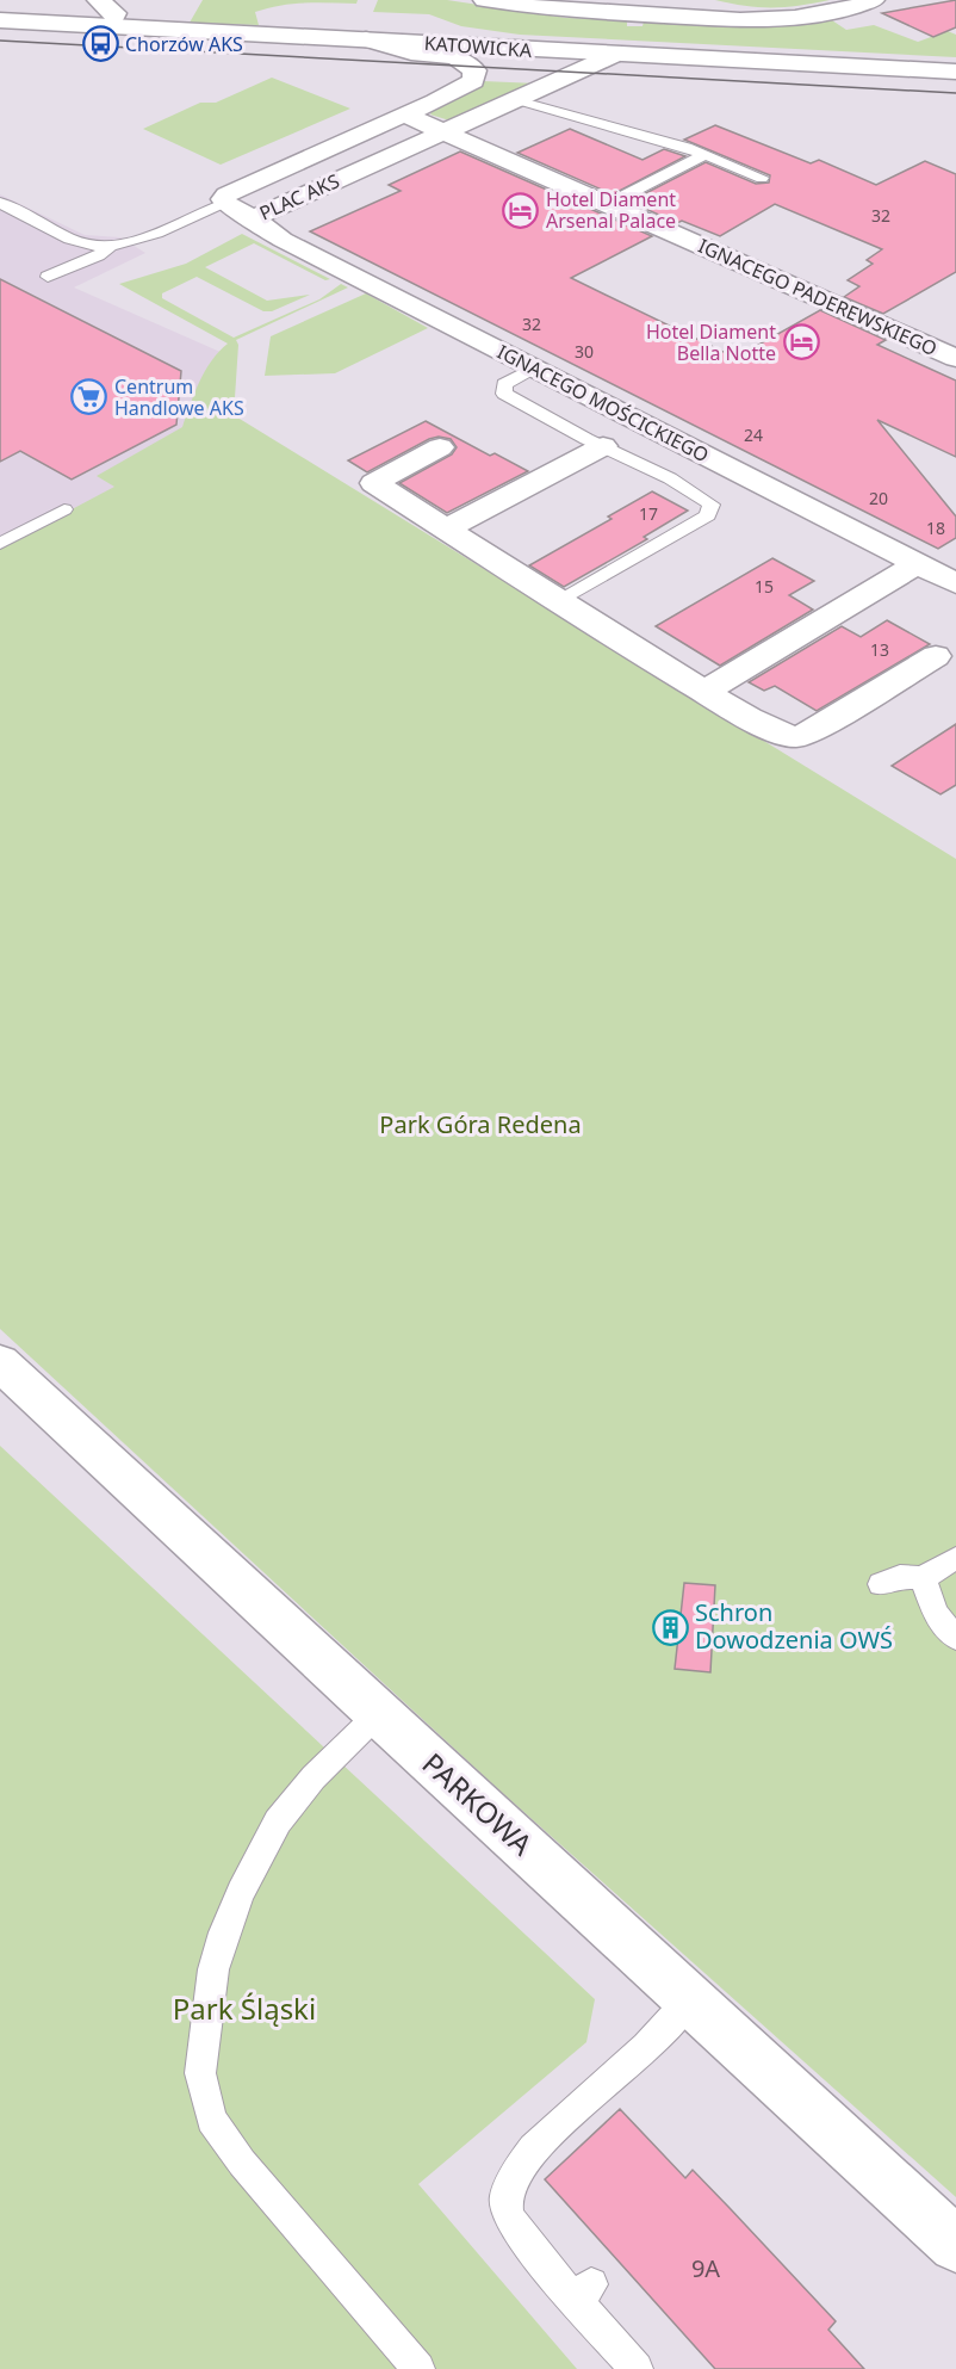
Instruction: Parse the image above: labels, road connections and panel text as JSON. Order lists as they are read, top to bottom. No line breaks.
{"streets":{"street":["KATOWICKA","PLAC AKS","IGNACEGO PADEREWSKIEGO","IGNACEGO MOŚCICKIEGO","PARKOWA"]},"crossings":[["KATOWICKA","PLAC AKS"],["PLAC AKS","IGNACEGO PADEREWSKIEGO"],["PLAC AKS","IGNACEGO MOŚCICKIEGO"]],"parks":["Park Góra Redena","Park Śląski"],"places":{"bus stop":["Chorzów AKS"],"hotel":["Hotel Diament Arsenal Palace","Hotel Diament Bella Notte"],"supermarket":["Centrum Handlowe AKS"],"building":["Schron Dowodzenia OWŚ"]},"house_numbers":["32","32","30","24","20","17","18","15","13","9A"]}
